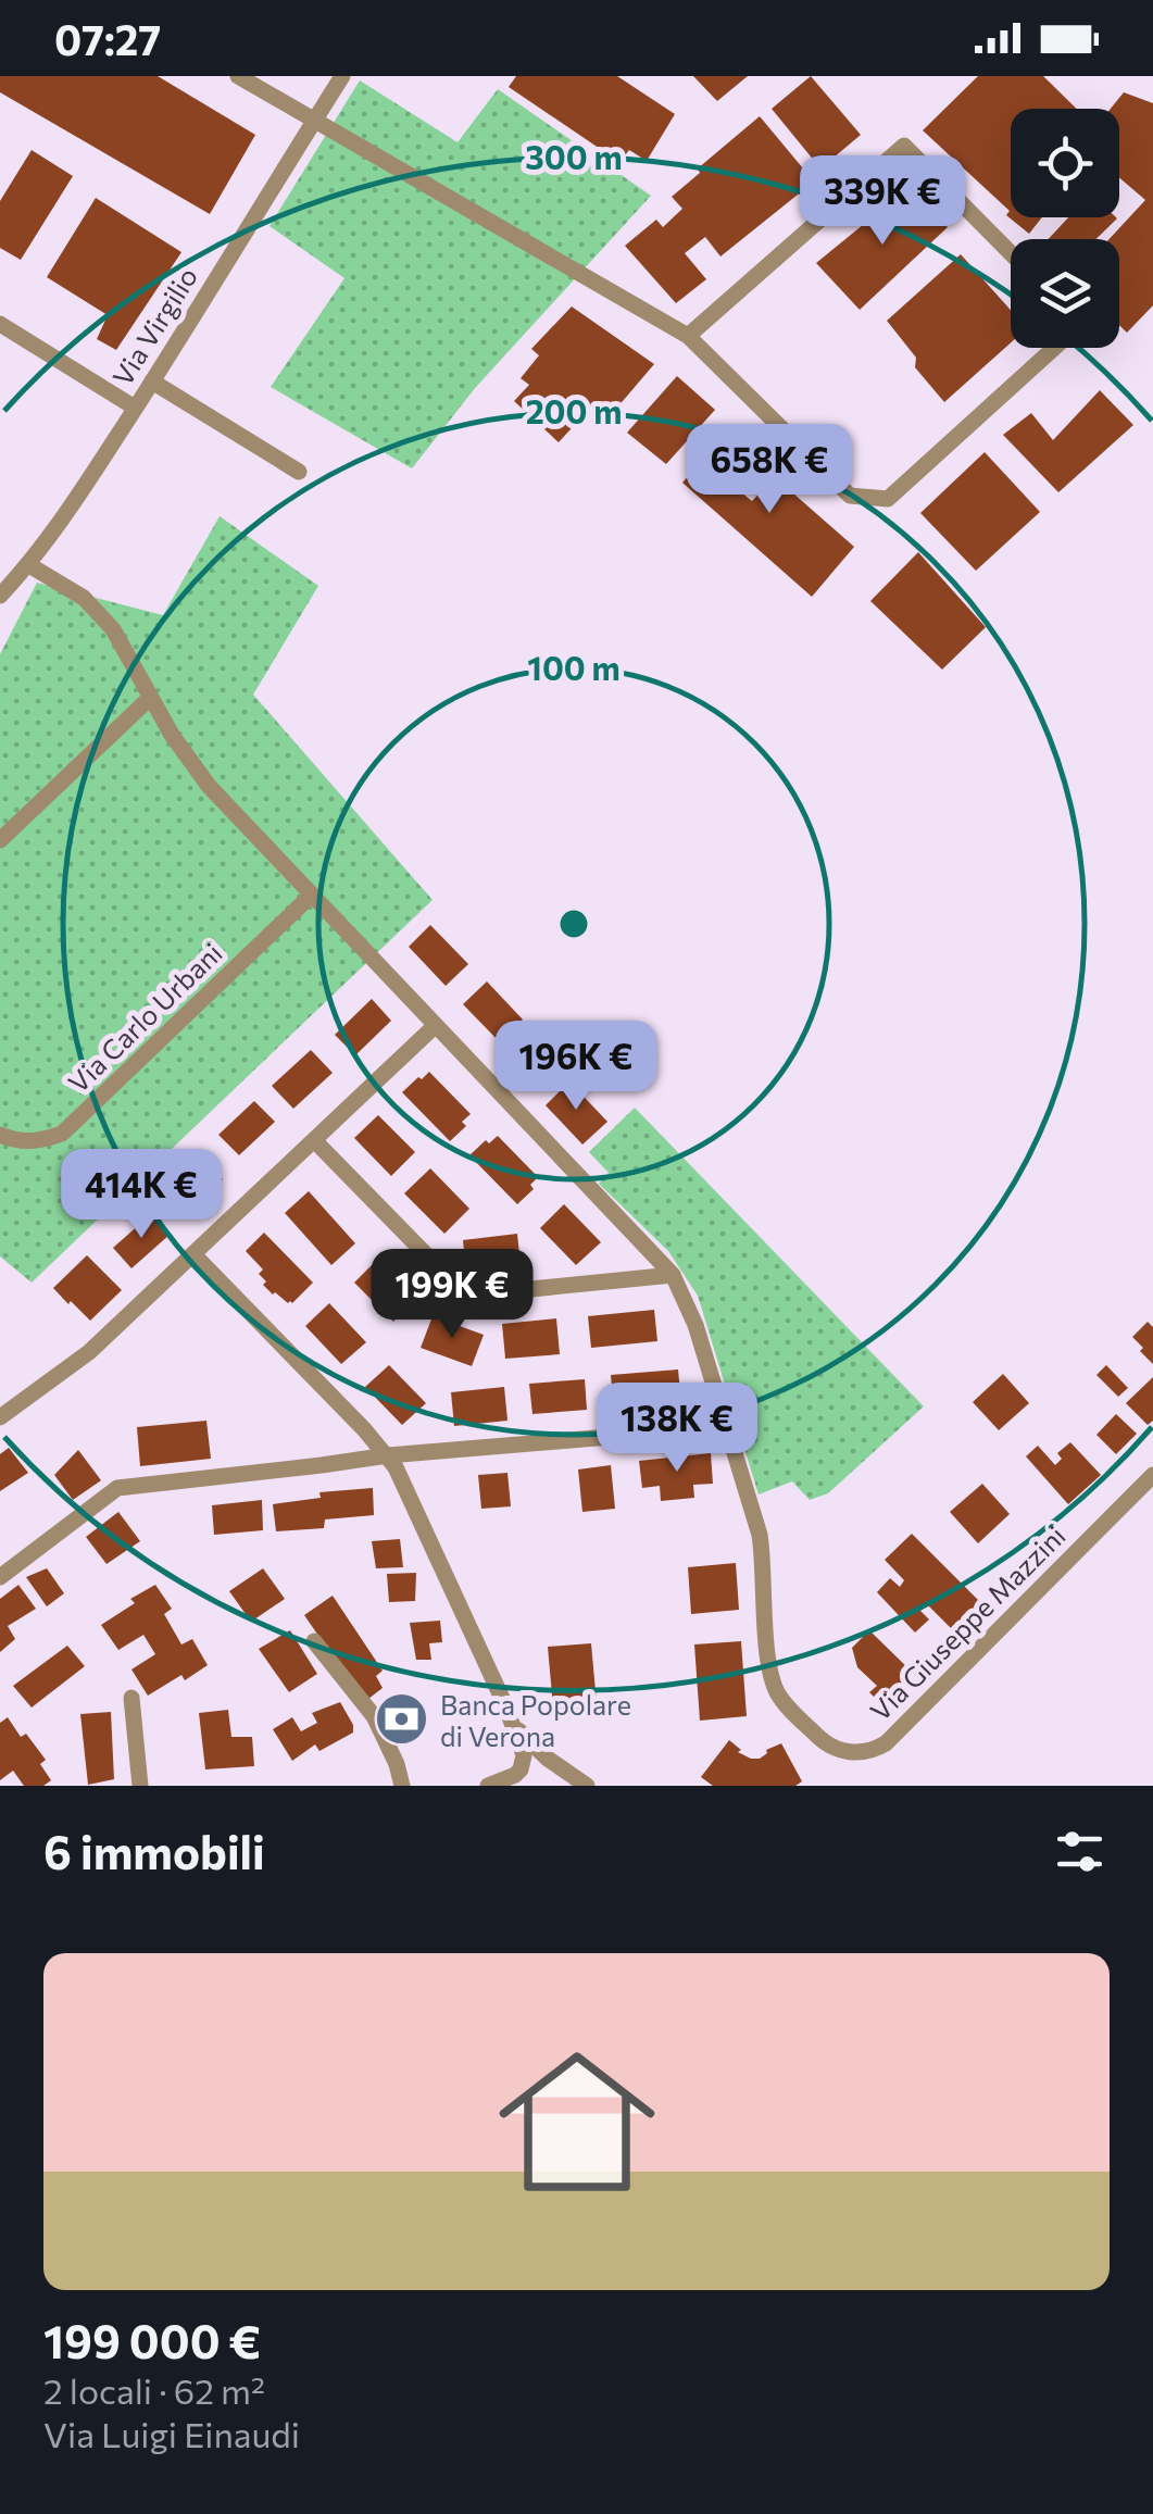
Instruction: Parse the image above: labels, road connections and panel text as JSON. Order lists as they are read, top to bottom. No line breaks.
{"streets":{"street":["Via Virgilio","Via Carlo Urbani","Via Giuseppe Mazzini"]},"places":{"bank":["Banca Popolare di Verona"]},"page":{"status":"07:27","price":["339K €","658K €","196K €","414K €","199K €","138K €"],"heading":"6 immobili","list":[{"name":"199 000 €","note":"2 locali · 62 m² · Via Luigi Einaudi"}]},"rings":["300 m","200 m","100 m"]}
